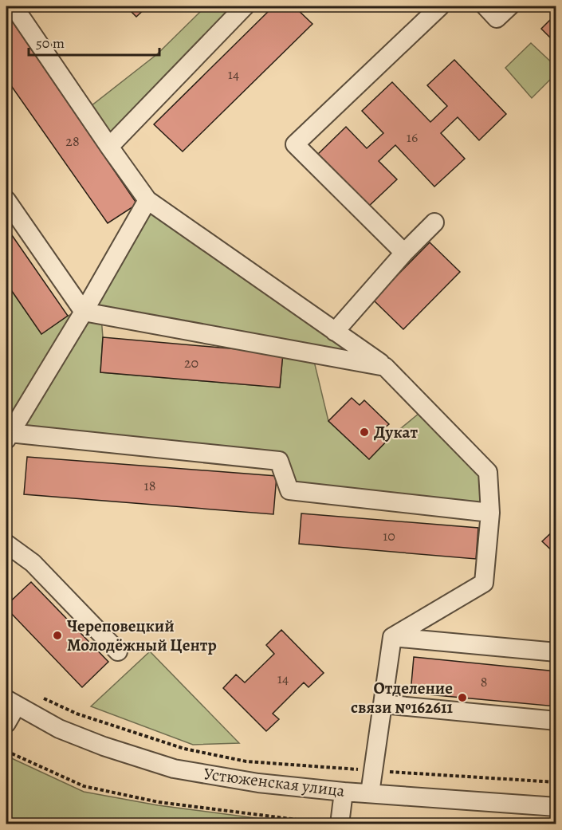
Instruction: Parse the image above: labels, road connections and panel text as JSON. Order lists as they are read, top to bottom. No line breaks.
{"streets":{"street":["Устюженская улица"]},"places":["Дукат","Череповецкий Молодёжный Центр","Отделение связи №162611"],"house_numbers":["14","16","28","20","18","10","14","8"],"scale_bar":"50 m"}
